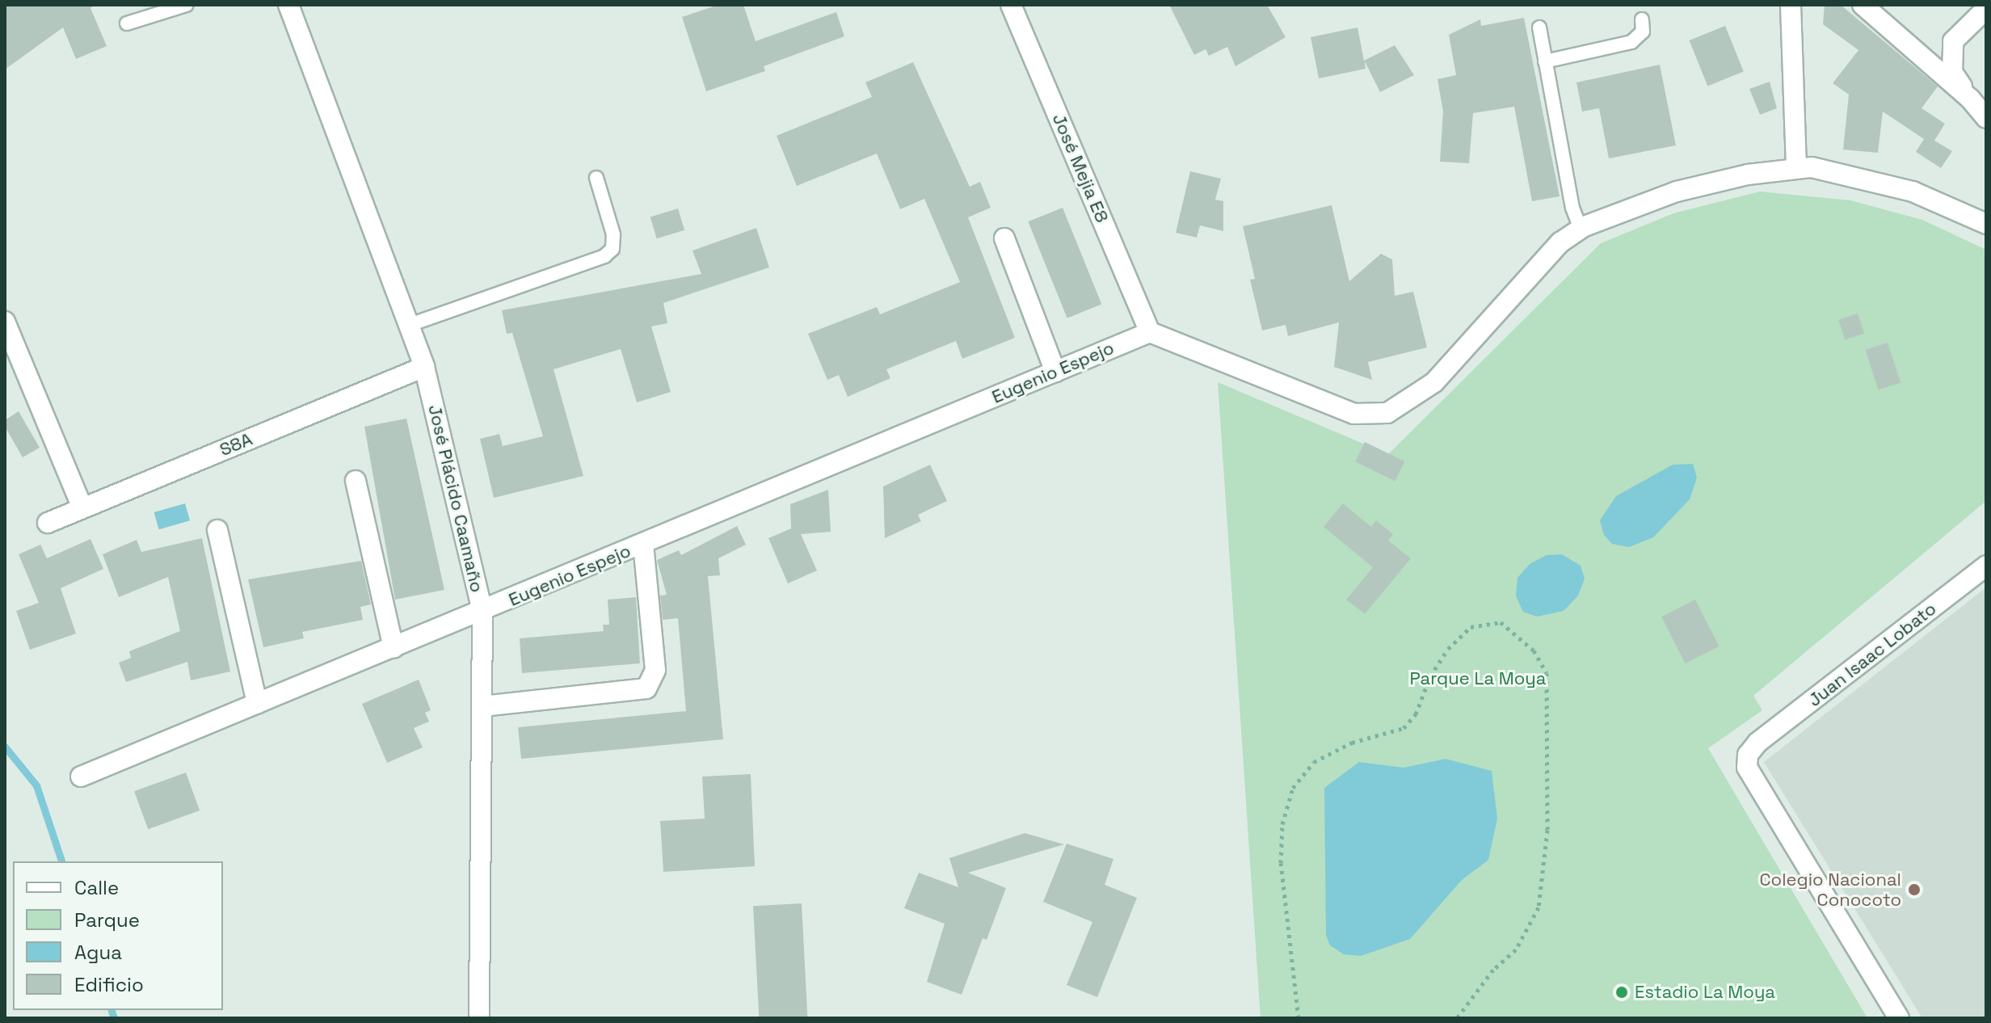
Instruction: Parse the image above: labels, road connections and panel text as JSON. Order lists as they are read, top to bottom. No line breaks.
{"streets":{"street":["José Mejia E8","Eugenio Espejo","S8A","José Plácido Caamaño","Juan Isaac Lobato"]},"crossings":[["José Mejia E8","Eugenio Espejo"],["Eugenio Espejo","José Plácido Caamaño"],["S8A","José Plácido Caamaño"]],"parks":["Parque La Moya"],"places":["Colegio Nacional Conocoto","Estadio La Moya"],"legend":["Calle","Parque","Agua","Edificio"]}
